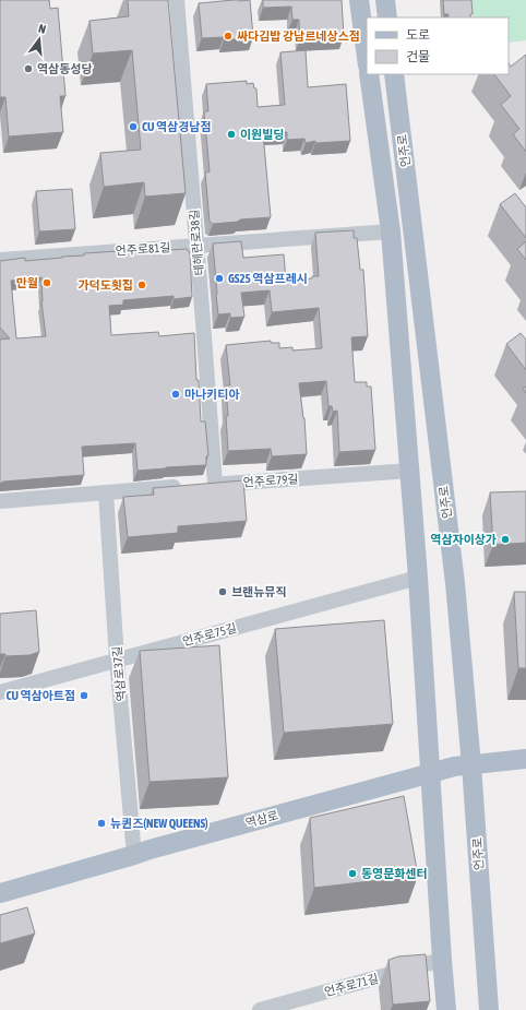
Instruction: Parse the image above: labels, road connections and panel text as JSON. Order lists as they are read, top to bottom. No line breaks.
{"streets":{"main road":["언주로","역삼로"],"street":["테헤란로38길","언주로81길","언주로79길","언주로75길","역삼로37길","언주로71길"]},"crossings":[["언주로","언주로81길"],["언주로","언주로79길"],["언주로","언주로75길"],["언주로","역삼로"],["언주로","언주로71길"],["테헤란로38길","언주로81길"],["테헤란로38길","언주로79길"],["언주로79길","역삼로37길"],["언주로75길","역삼로37길"],["역삼로37길","역삼로"]],"places":["싸다김밥 강남르네상스점","역삼동성당","CU 역삼경남점","이원빌딩","GS25 역삼프레시","만월","가덕도횟집","마나키티아","역삼자이상가","브랜뉴뮤직","CU 역삼아트점","뉴퀸즈(NEW QUEENS)","동영문화센터"],"legend":["도로","건물"],"north":"top"}
